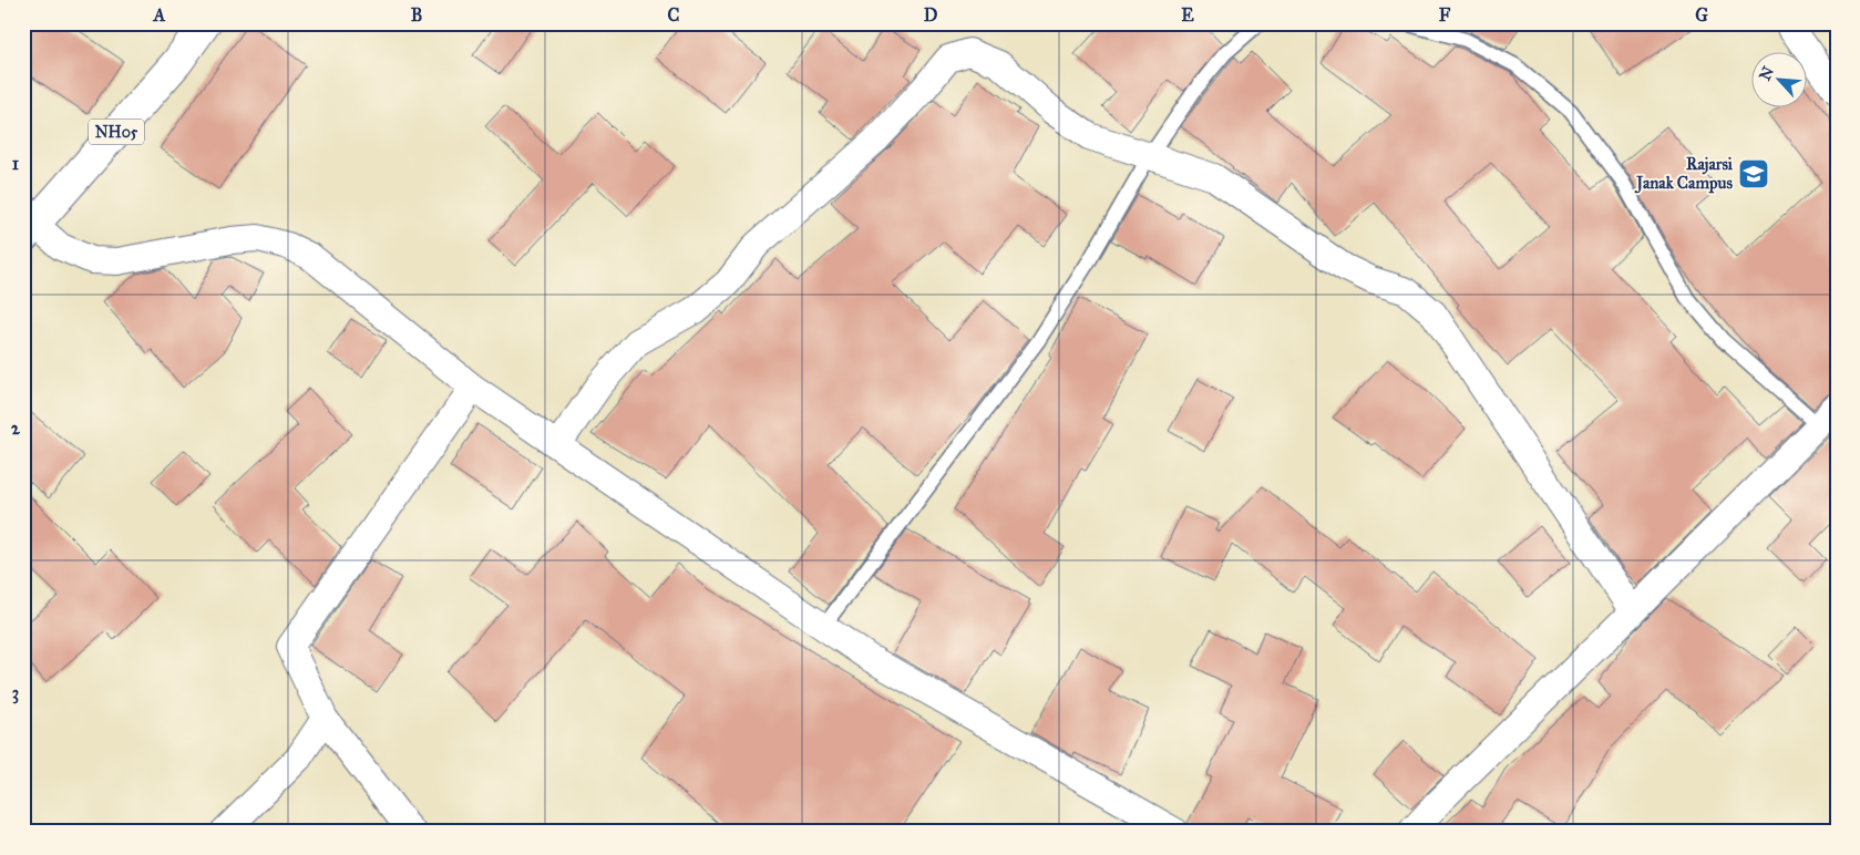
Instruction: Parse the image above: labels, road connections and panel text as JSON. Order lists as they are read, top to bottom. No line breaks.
{"streets":{"main road":["NH05"]},"places":{"school or university":["Rajarsi Janak Campus"]},"north":"top left","grid":{"columns":["A","B","C","D","E","F","G"],"rows":["1","2","3"]}}
